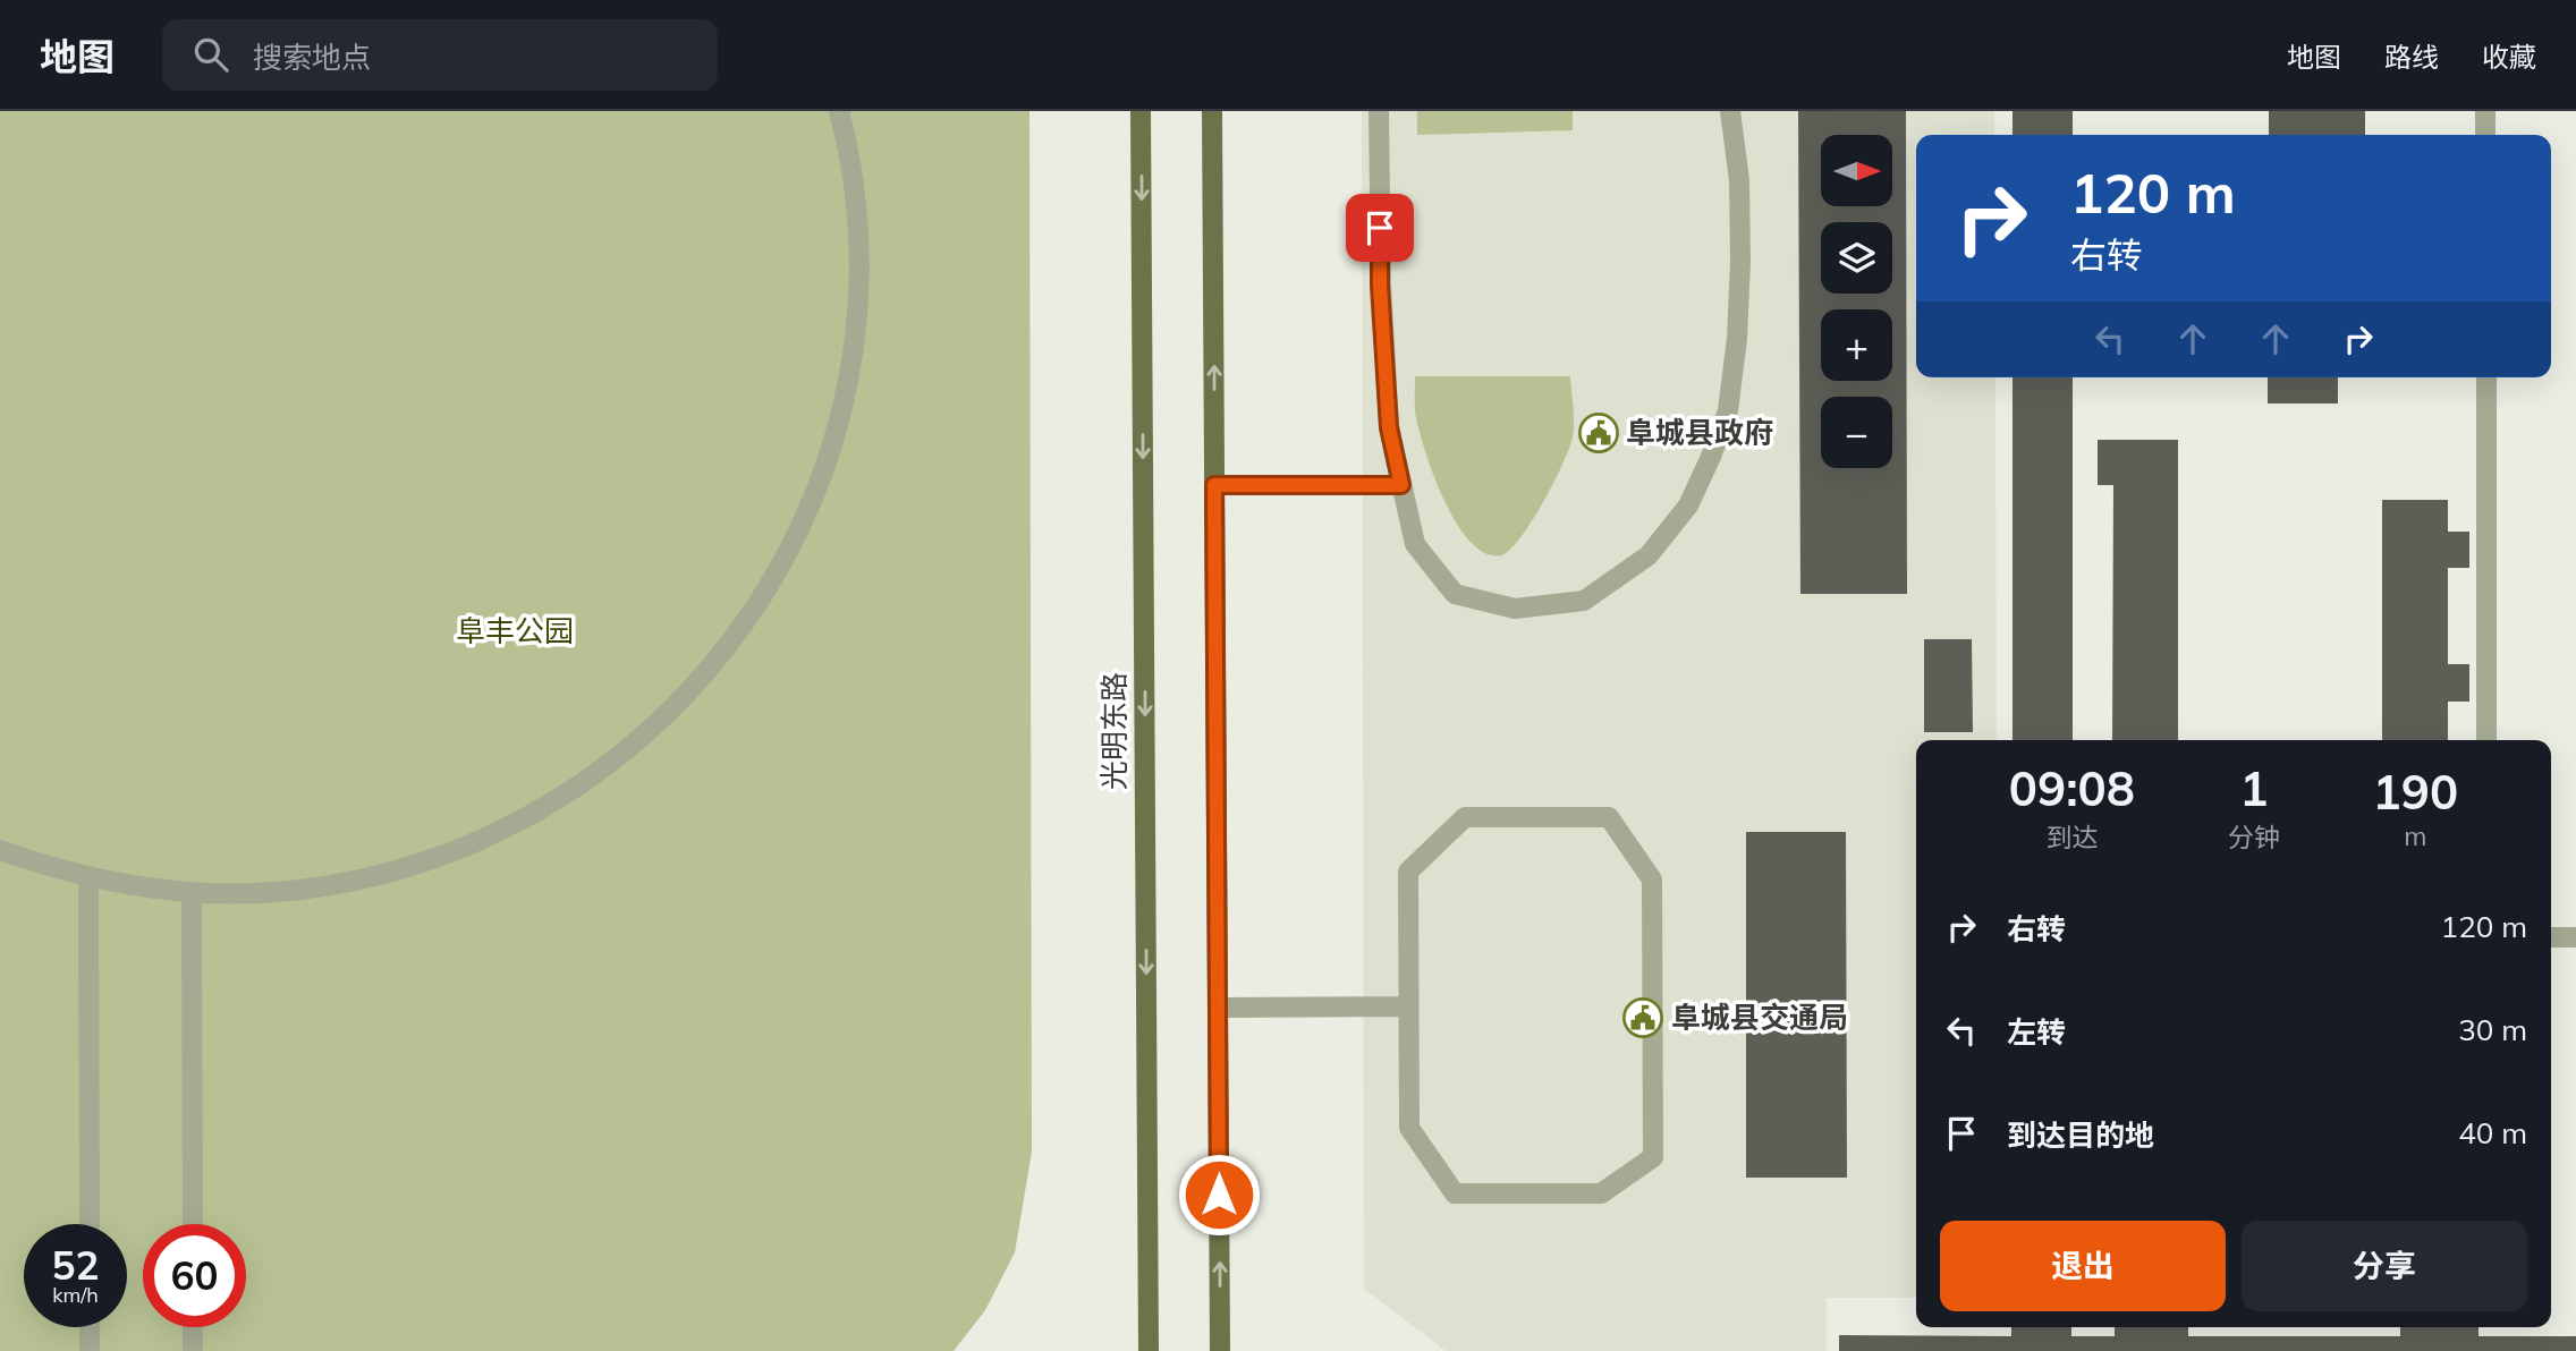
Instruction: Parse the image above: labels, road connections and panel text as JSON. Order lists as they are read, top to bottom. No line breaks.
{"streets":{"main road":["光明东路"]},"parks":["阜丰公园"],"places":{"public building":["阜城县政府","阜城县交通局"]},"north":"right","page":{"header":"地图","search":"搜索地点","nav":["地图","路线","收藏"],"map_buttons":["+","−"],"turn":["120 m","右转"],"eta":["09:08","到达","1","分钟","190","m"],"list":[{"name":"右转","value":"120 m"},{"name":"左转","value":"30 m"},{"name":"到达目的地","value":"40 m"}],"buttons":["退出","分享"],"speed":"52 km/h","limit":"60"}}
